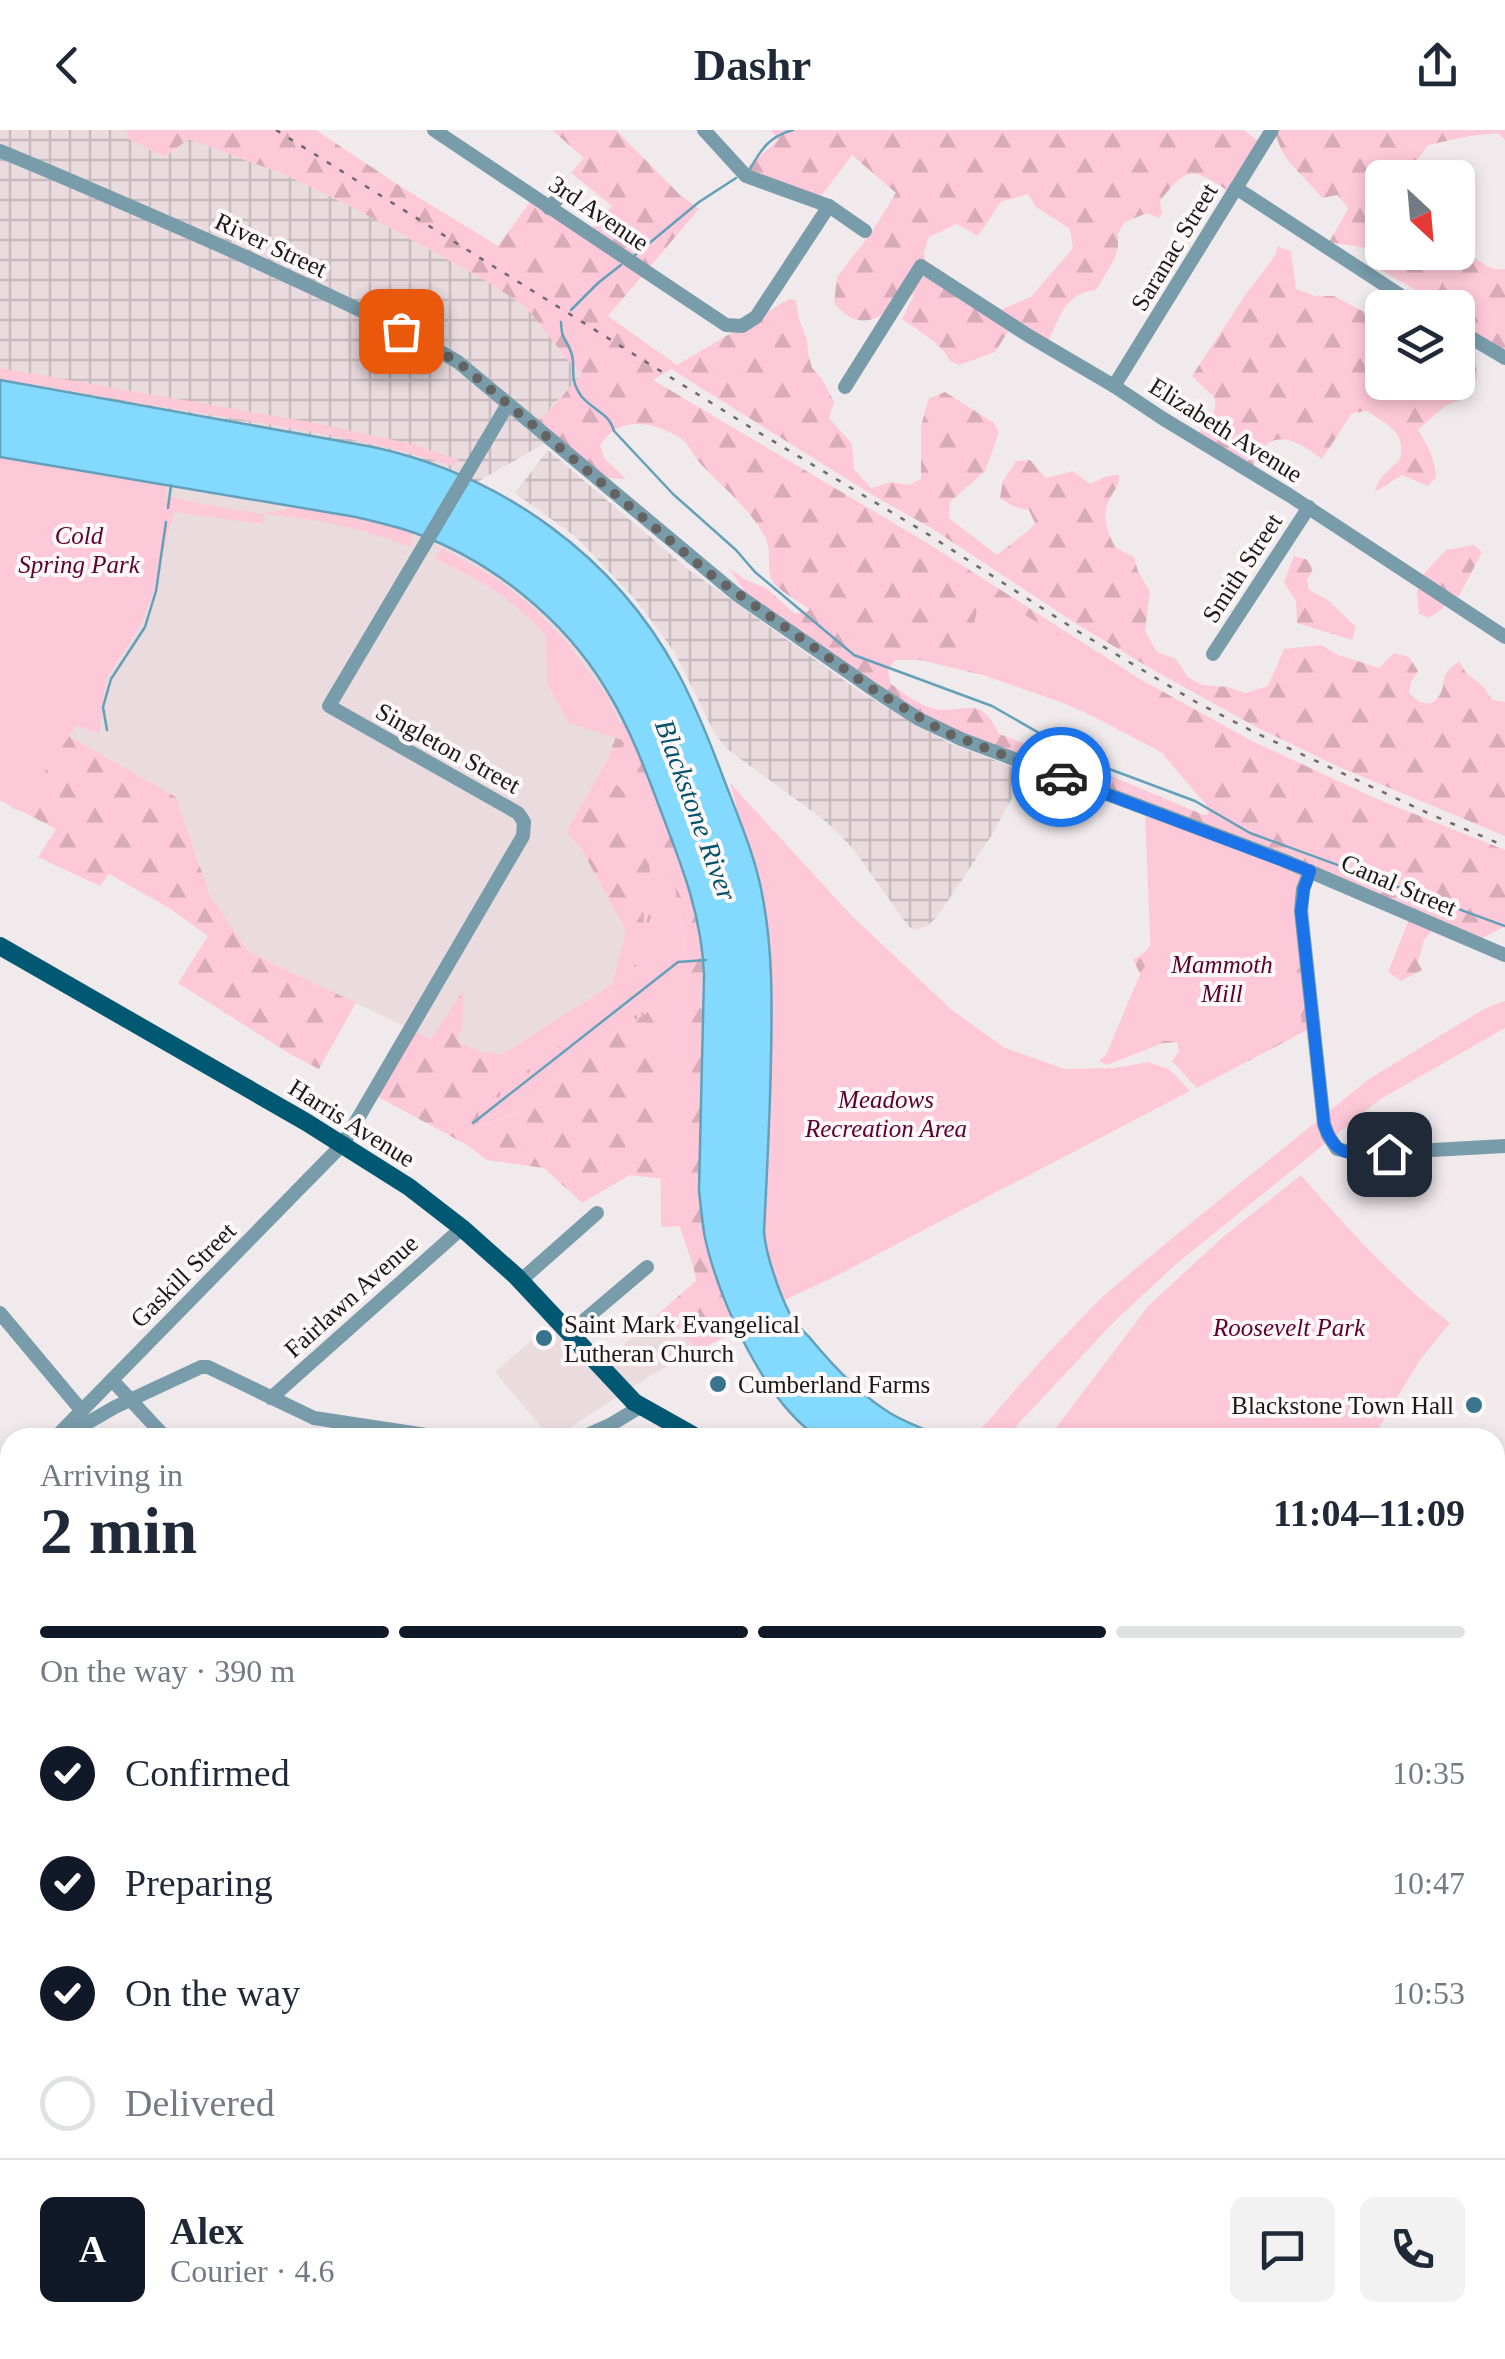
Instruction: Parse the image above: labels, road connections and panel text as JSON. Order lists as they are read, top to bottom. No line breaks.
{"streets":{"main road":["Harris Avenue"],"street":["3rd Avenue","River Street","Saranac Street","Elizabeth Avenue","Smith Street","Singleton Street","Canal Street","Gaskill Street","Fairlawn Avenue"]},"crossings":[["River Street","Singleton Street"],["River Street","Canal Street"],["Saranac Street","Elizabeth Avenue"],["Elizabeth Avenue","Smith Street"],["Singleton Street","Canal Street"],["Singleton Street","Harris Avenue"],["Singleton Street","Gaskill Street"],["Harris Avenue","Gaskill Street"],["Harris Avenue","Fairlawn Avenue"]],"water":["Blackstone River"],"parks":["Cold Spring Park","Mammoth Mill","Meadows Recreation Area","Roosevelt Park"],"places":["Saint Mark Evangelical Lutheran Church","Cumberland Farms","Blackstone Town Hall"],"north":"bottom right","page":{"header":"Dashr","heading":["2 min","Arriving in","11:04–11:09"],"panel":["Alex","Courier · 4.6"],"bar":"On the way · 390 m","list":[["Confirmed","10:35"],["Preparing","10:47"],["On the way","10:53"],"Delivered"],"round":"A"}}
